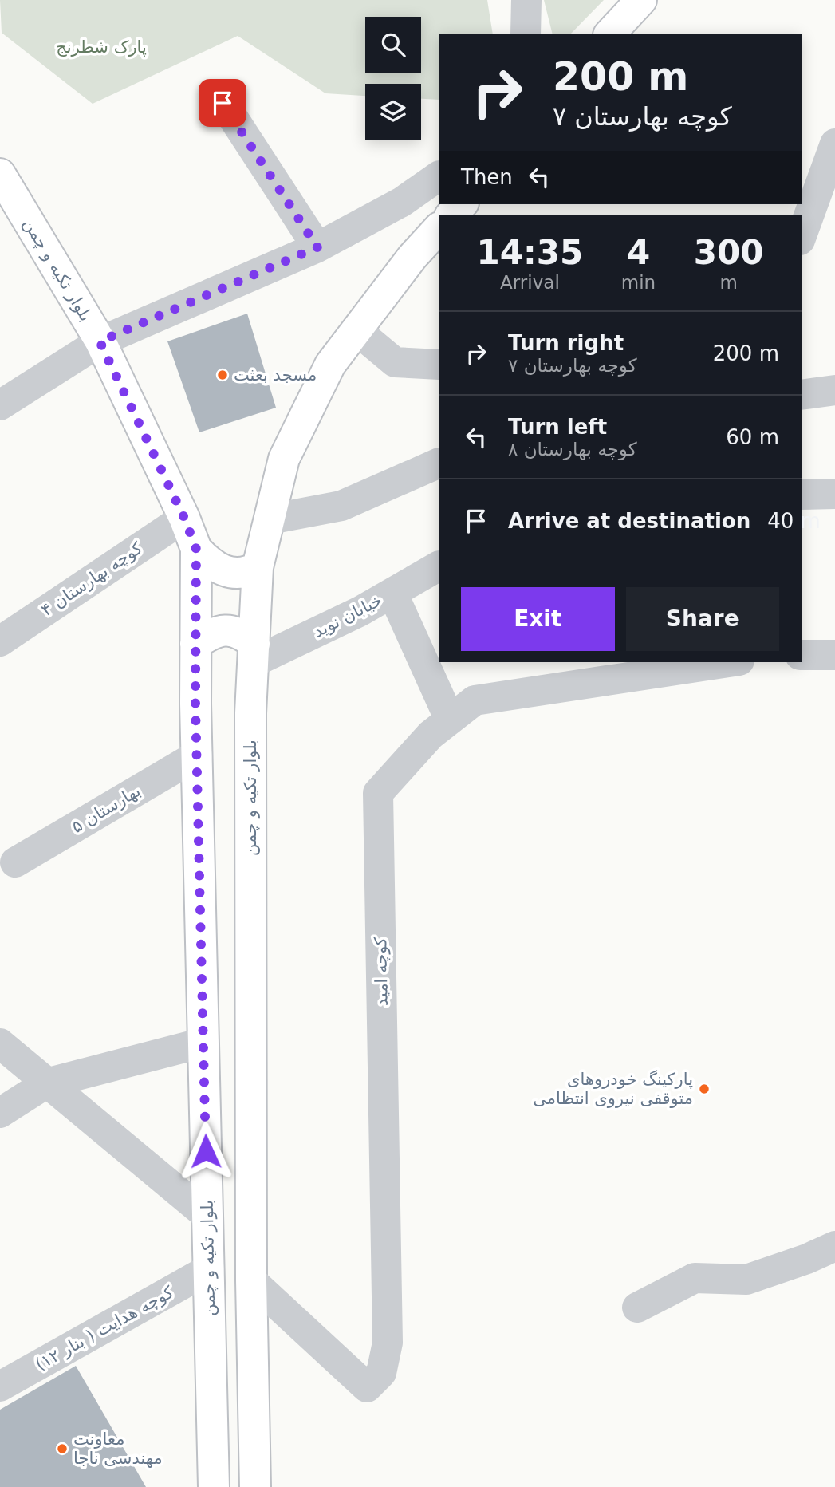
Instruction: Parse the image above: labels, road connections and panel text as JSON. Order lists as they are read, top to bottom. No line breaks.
{"streets":{"main road":["بلوار تکیه و چمن"],"street":["کوچه بهارستان ۴","خیابان نوید","بهارستان ۵","کوچه امید","کوچه هدایت ( بنار ۱۲)"]},"crossings":[["بلوار تکیه و چمن","کوچه بهارستان ۴"],["بلوار تکیه و چمن","خیابان نوید"],["بلوار تکیه و چمن","بهارستان ۵"],["بلوار تکیه و چمن","کوچه امید"],["بلوار تکیه و چمن","کوچه هدایت ( بنار ۱۲)"]],"parks":["پارک شطرنج"],"places":["مسجد بعثت","پارکینگ خودروهای متوقفی نیروی انتظامی","معاونت مهندسی ناجا"],"page":{"turn":["200 m","کوچه بهارستان ۷"],"then":"Then","eta":["14:35","Arrival","4","min","300","m"],"list":[{"name":"Turn right","note":"کوچه بهارستان ۷","value":"200 m"},{"name":"Turn left","note":"کوچه بهارستان ۸","value":"60 m"},{"name":"Arrive at destination","value":"40 m"}],"buttons":["Exit","Share"]}}
